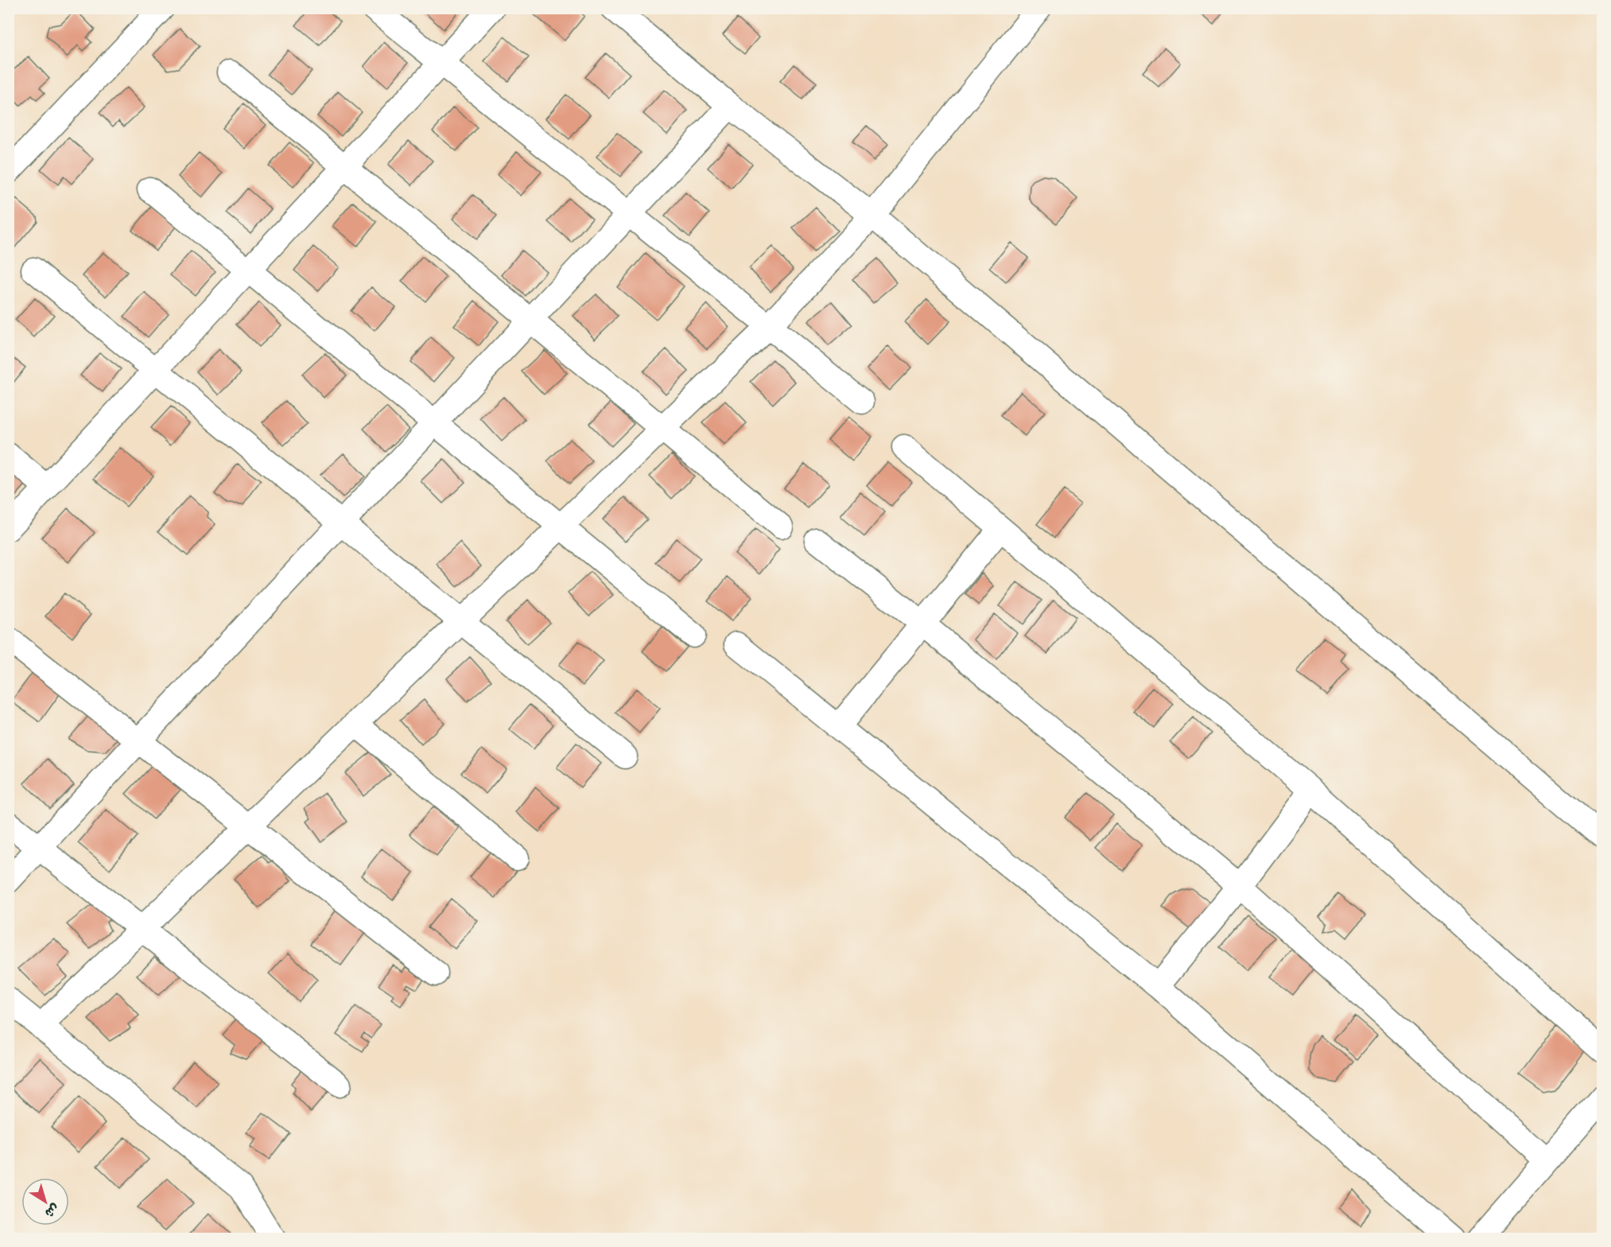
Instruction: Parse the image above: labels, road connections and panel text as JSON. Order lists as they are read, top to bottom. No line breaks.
{"north":"bottom right"}
